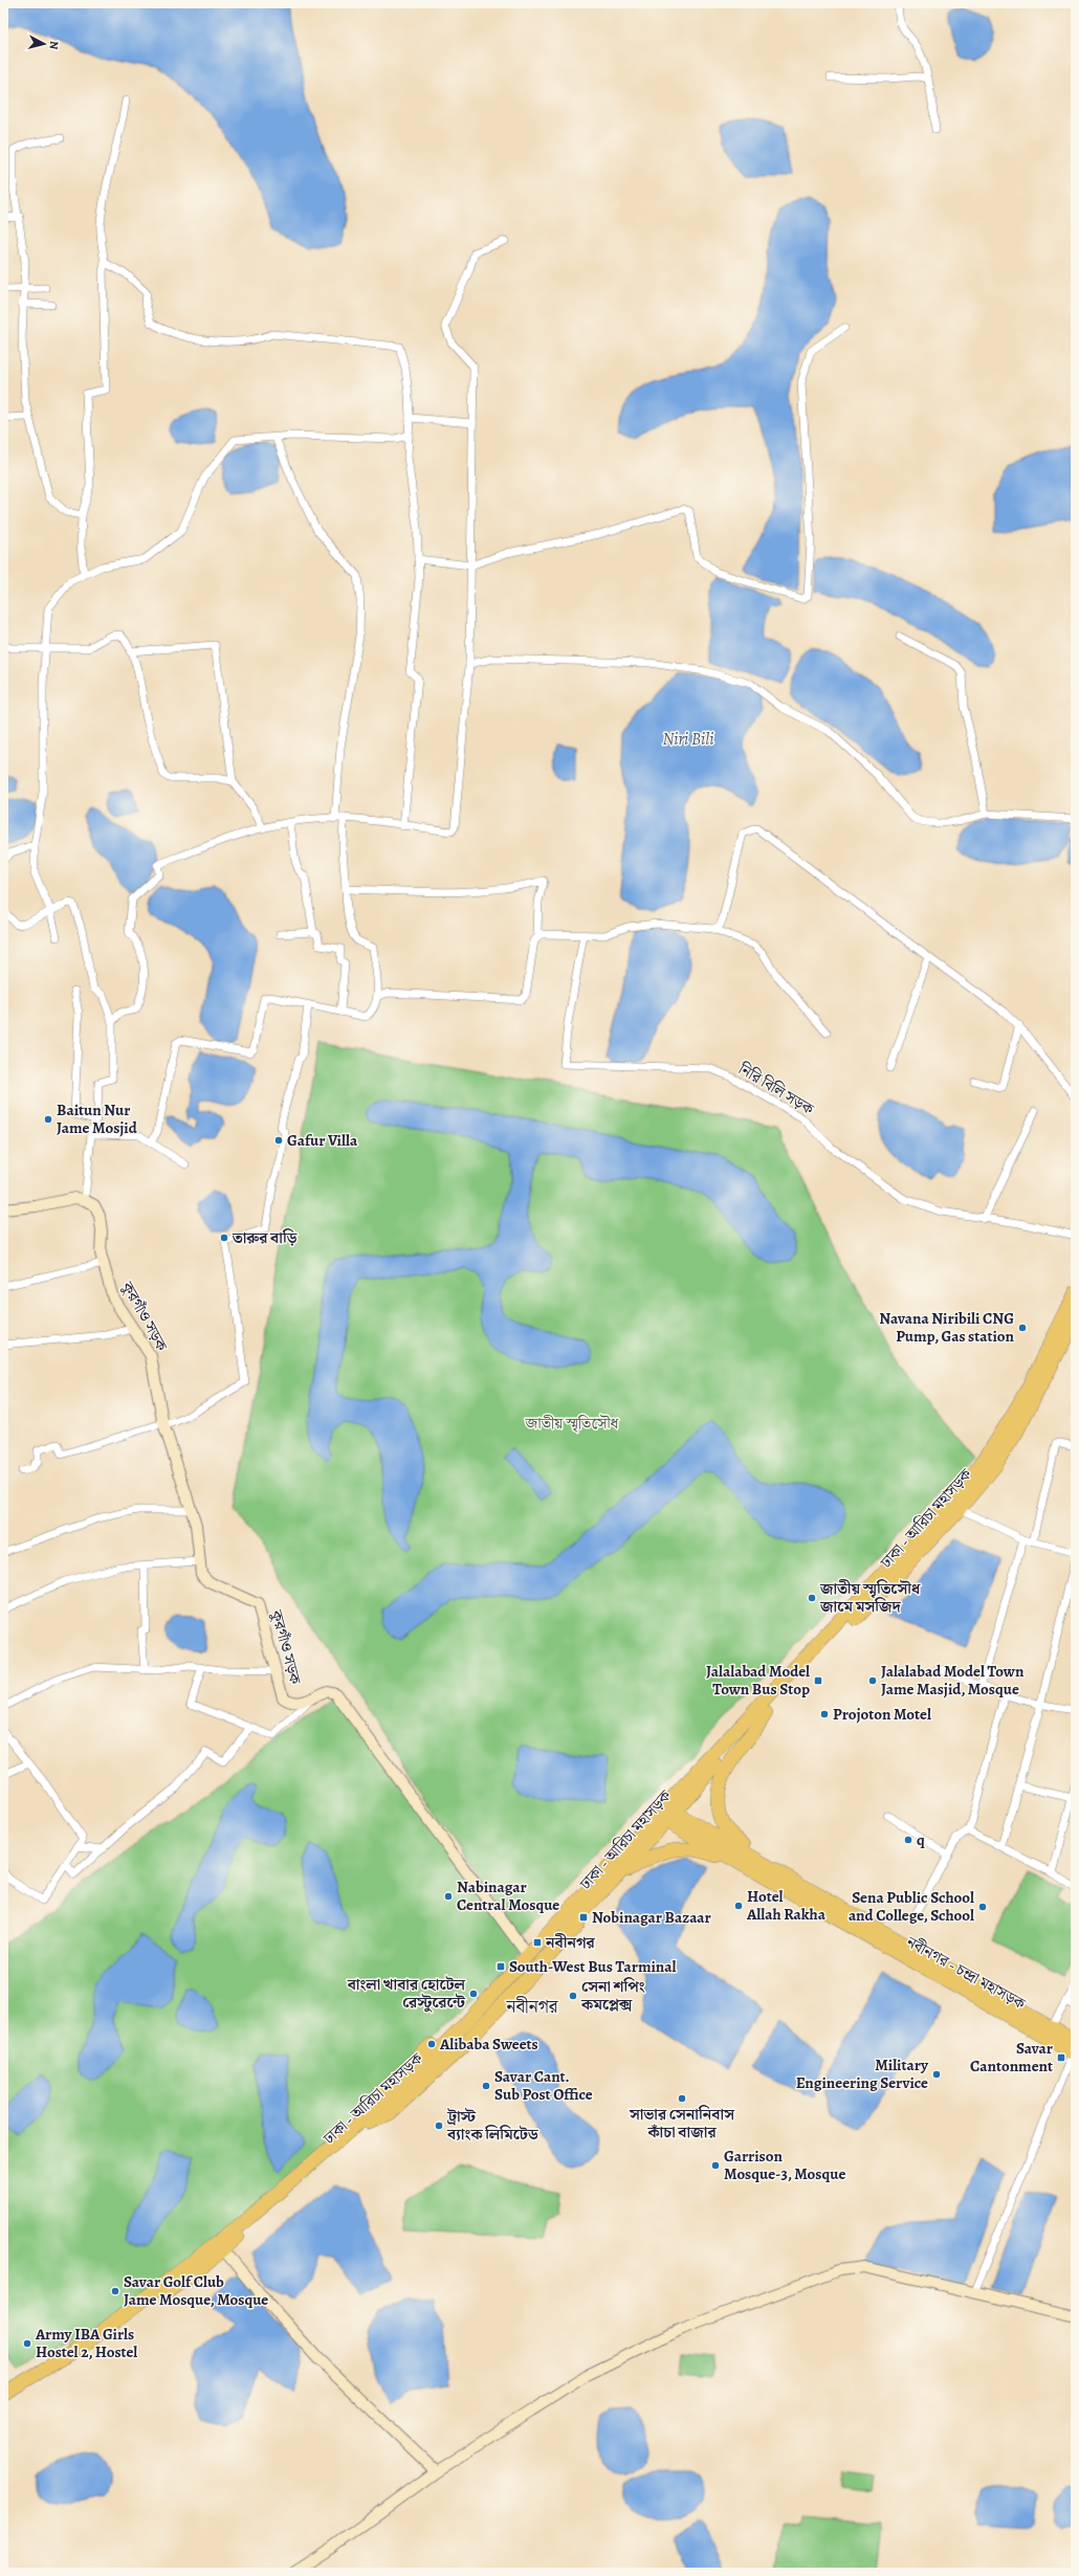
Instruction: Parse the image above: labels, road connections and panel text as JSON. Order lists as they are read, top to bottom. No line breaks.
{"streets":{"highway":["ঢাকা - আরিচা মহাসড়ক","নবীনগর - চন্দ্রা মহাসড়ক"],"street":["নিরি বিলি সড়ক","কুরগাঁও সড়ক"]},"crossings":[["ঢাকা - আরিচা মহাসড়ক","নবীনগর - চন্দ্রা মহাসড়ক"]],"districts":["নবীনগর"],"water":["Niri Bili"],"parks":["জাতীয় স্মৃতিসৌধ"],"places":{"other":["Baitun Nur Jame Mosjid","Gafur Villa","তারুর বাড়ি","Navana Niribili CNG Pump, Gas station","জাতীয় স্মৃতিসৌধ জামে মসজিদ","Jalalabad Model Town Jame Masjid, Mosque","Projoton Motel","q","Nabinagar Central Mosque","Hotel Allah Rakha","Sena Public School and College, School","বাংলা খাবার হোটেল রেস্টুরেন্টে","সেনা শপিং কমপ্লেক্স","Alibaba Sweets","Military Engineering Service","Savar Cant. Sub Post Office","সাভার সেনানিবাস কাঁচা বাজার","ট্রাস্ট ব্যাংক লিমিটেড","Garrison Mosque-3, Mosque","Savar Golf Club Jame Mosque, Mosque","Army IBA Girls Hostel 2, Hostel"],"transit":["Jalalabad Model Town Bus Stop","Nobinagar Bazaar","নবীনগর","South-West Bus Tarminal","Savar Cantonment"]},"north":"right"}
